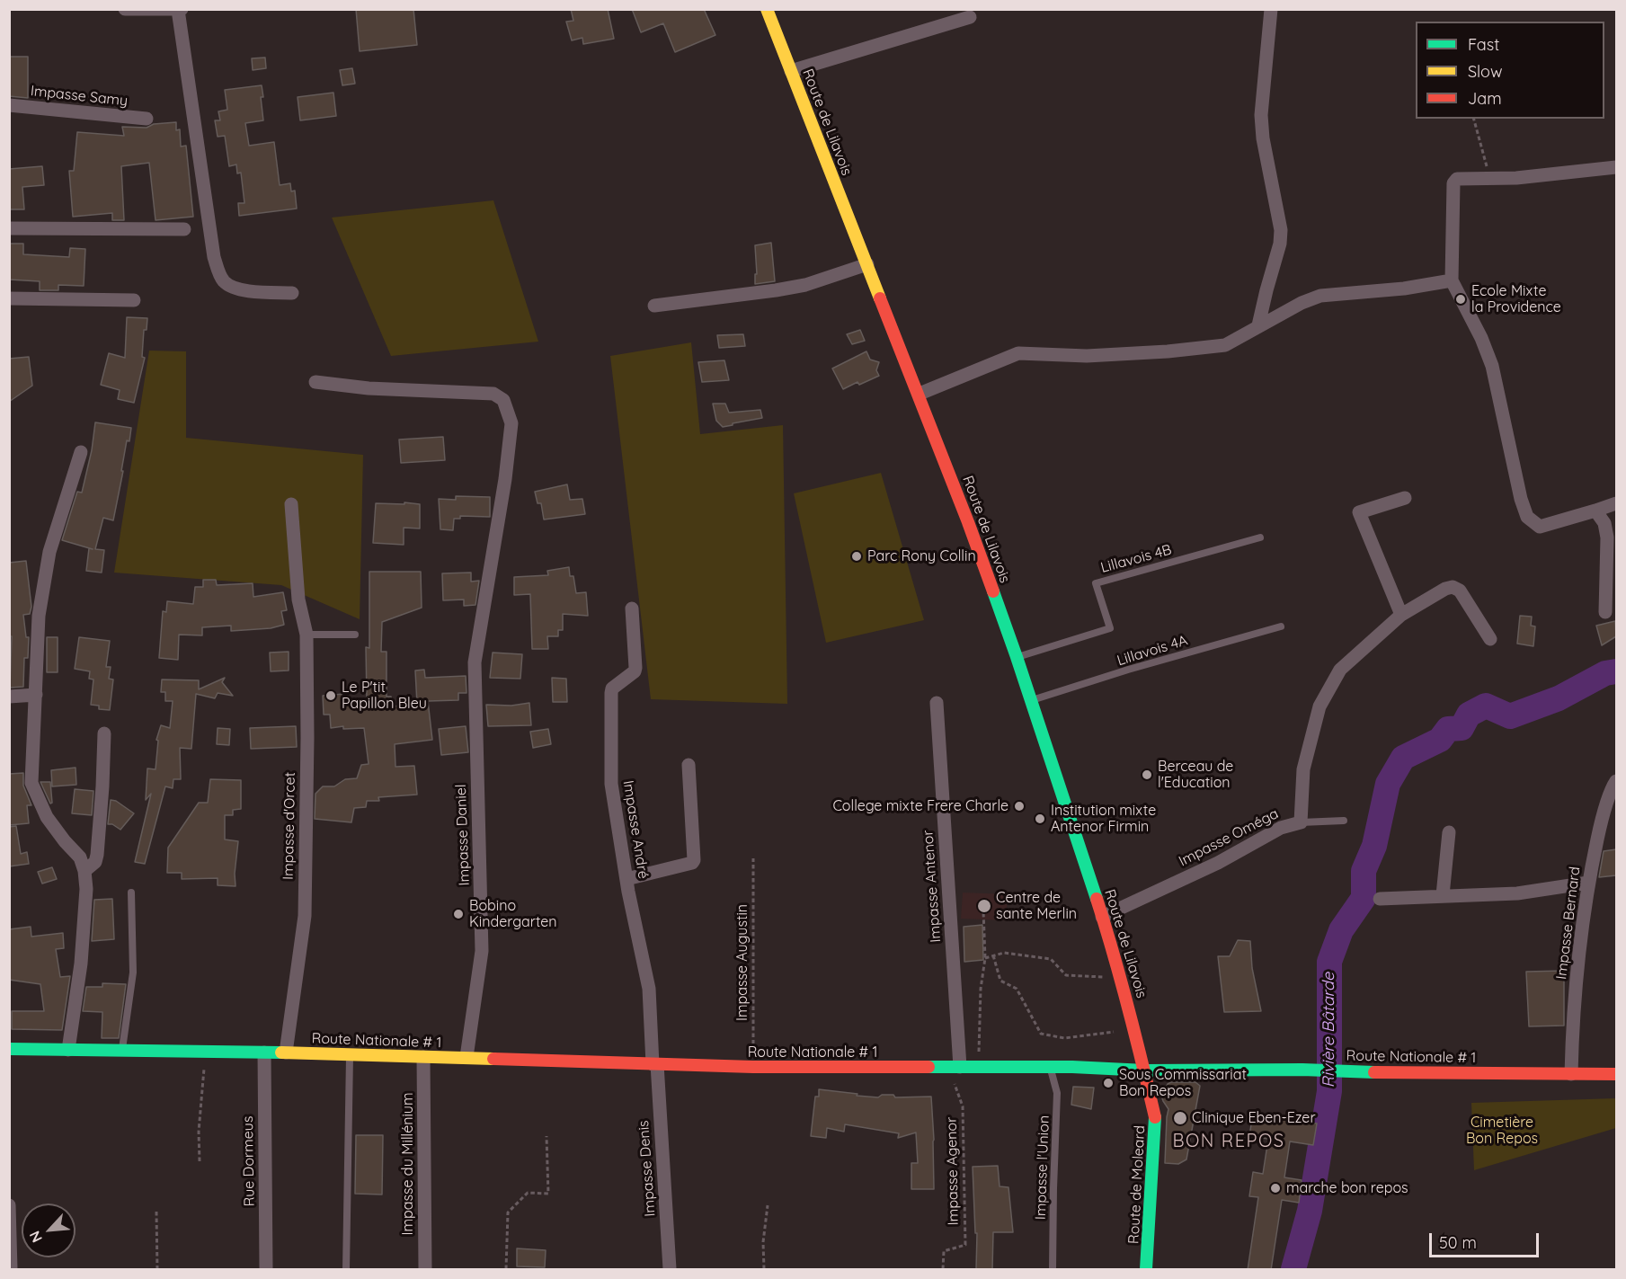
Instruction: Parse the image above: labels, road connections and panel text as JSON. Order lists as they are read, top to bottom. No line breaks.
{"streets":{"main road":["Route de Lilavois","Route Nationale # 1","Route de Moleard"],"street":["Impasse Samy","Impasse d'Orcet","Impasse André","Impasse Daniel","Impasse Oméga","Impasse Antenor","Impasse Bernard","Rue Dormeus","Impasse du Millénium","Impasse Denis"],"lane":["Lillavois 4B","Lillavois 4A","Impasse l'Union"],"path":["Impasse Augustin","Impasse Agenor"]},"crossings":[["Route de Lilavois","Lillavois 4B"],["Route de Lilavois","Lillavois 4A"],["Route de Lilavois","Impasse Oméga"],["Route de Lilavois","Route Nationale # 1"],["Route de Lilavois","Route de Moleard"],["Impasse d'Orcet","Route Nationale # 1"],["Impasse André","Route Nationale # 1"],["Impasse André","Impasse Denis"],["Impasse Daniel","Route Nationale # 1"],["Impasse Antenor","Route Nationale # 1"],["Impasse Antenor","Impasse Agenor"],["Impasse Bernard","Route Nationale # 1"],["Impasse Augustin","Route Nationale # 1"],["Route Nationale # 1","Rue Dormeus"],["Route Nationale # 1","Impasse du Millénium"],["Route Nationale # 1","Impasse l'Union"],["Route Nationale # 1","Impasse Denis"],["Route Nationale # 1","Impasse Agenor"],["Route Nationale # 1","Route de Moleard"]],"districts":["BON REPOS"],"water":["Rivière Bâtarde"],"parks":["Cimetière Bon Repos"],"places":["Ecole Mixte la Providence","Parc Rony Collin","Le P'tit Papillon Bleu","Berceau de l'Education","College mixte Frere Charle","Institution mixte Antenor Firmin","Centre de sante Merlin","Bobino Kindergarten","Sous Commissariat Bon Repos","Clinique Eben-Ezer","marche bon repos"],"legend":["Fast","Slow","Jam"],"scale_bar":"50 m","north":"bottom left"}
